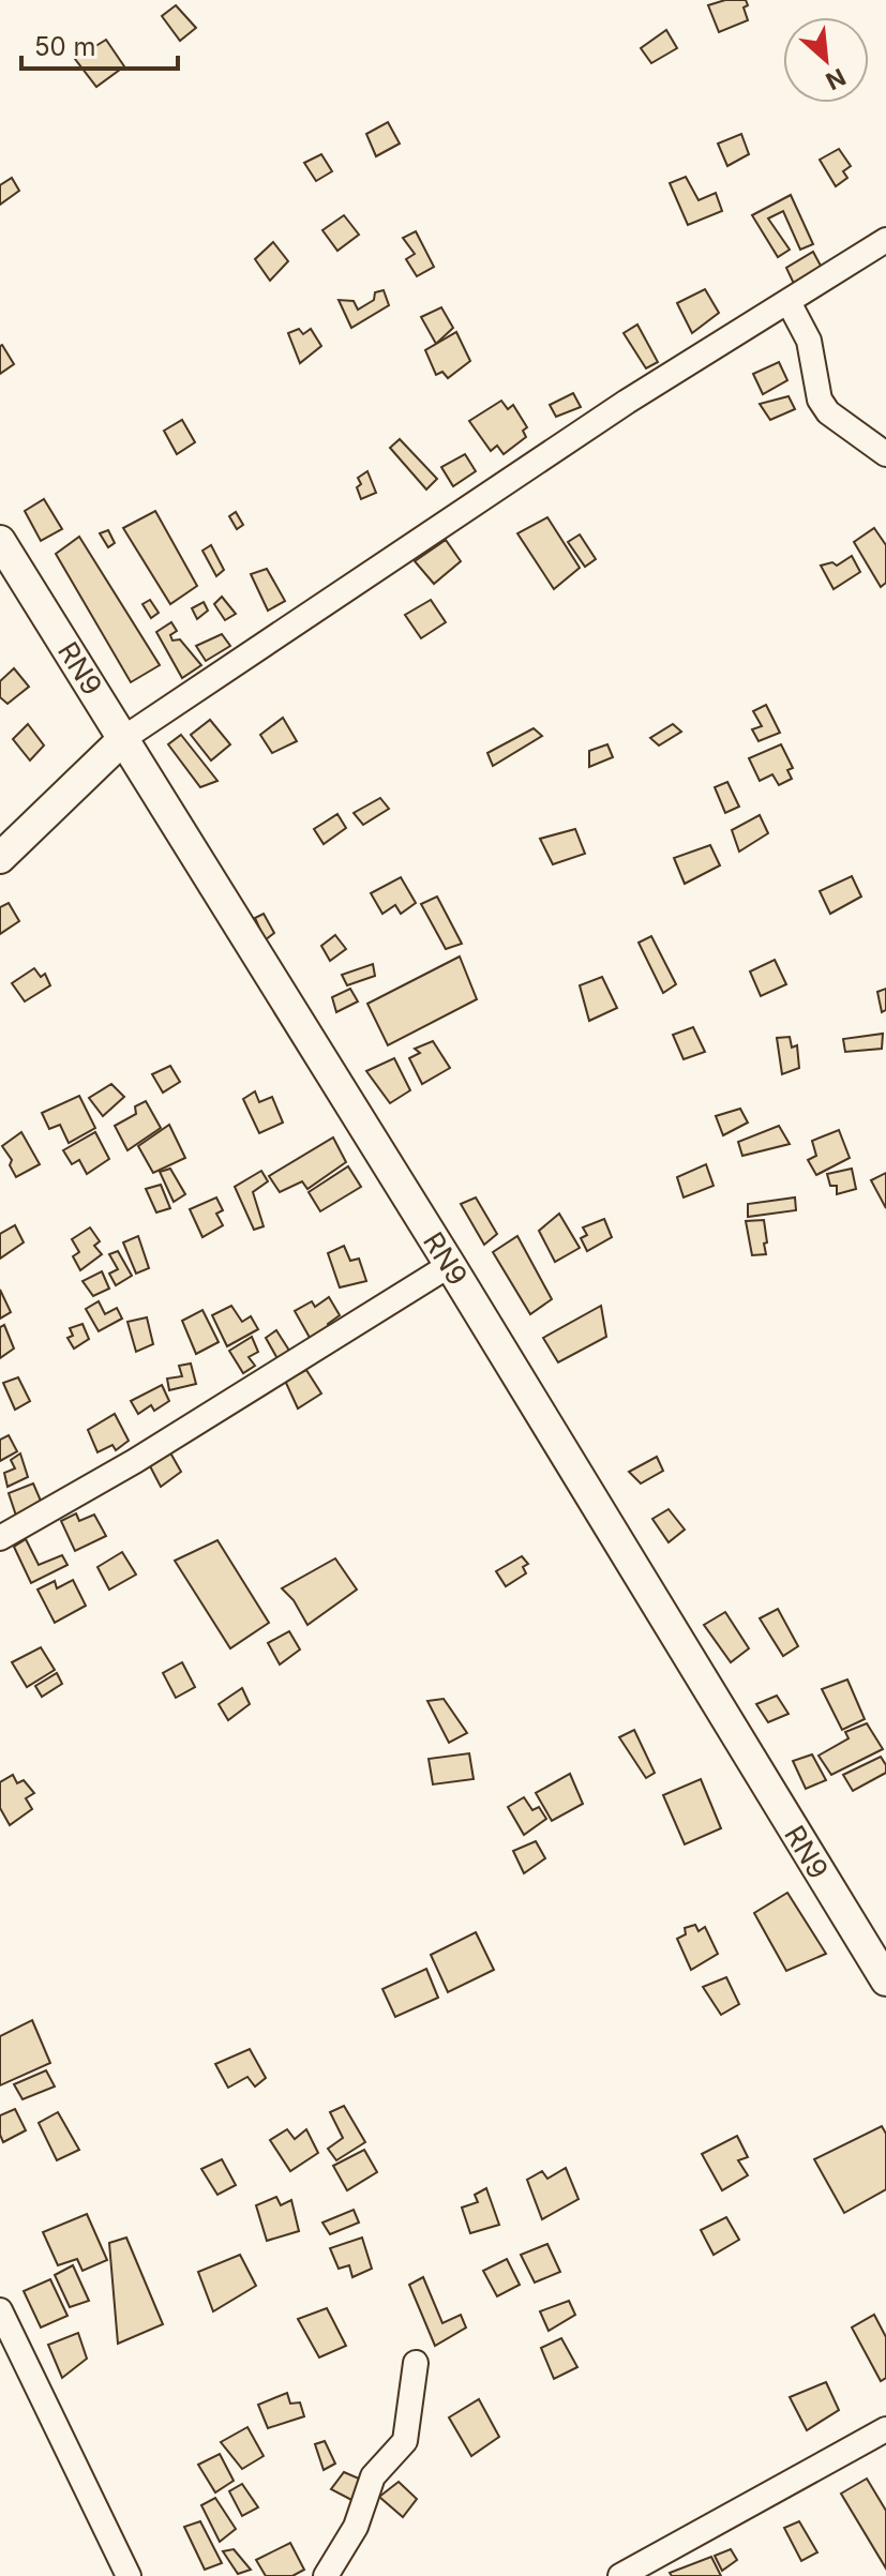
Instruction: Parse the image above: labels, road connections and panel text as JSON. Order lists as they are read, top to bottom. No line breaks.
{"streets":{"main road":["RN9"]},"scale_bar":"50 m","north":"bottom right"}
